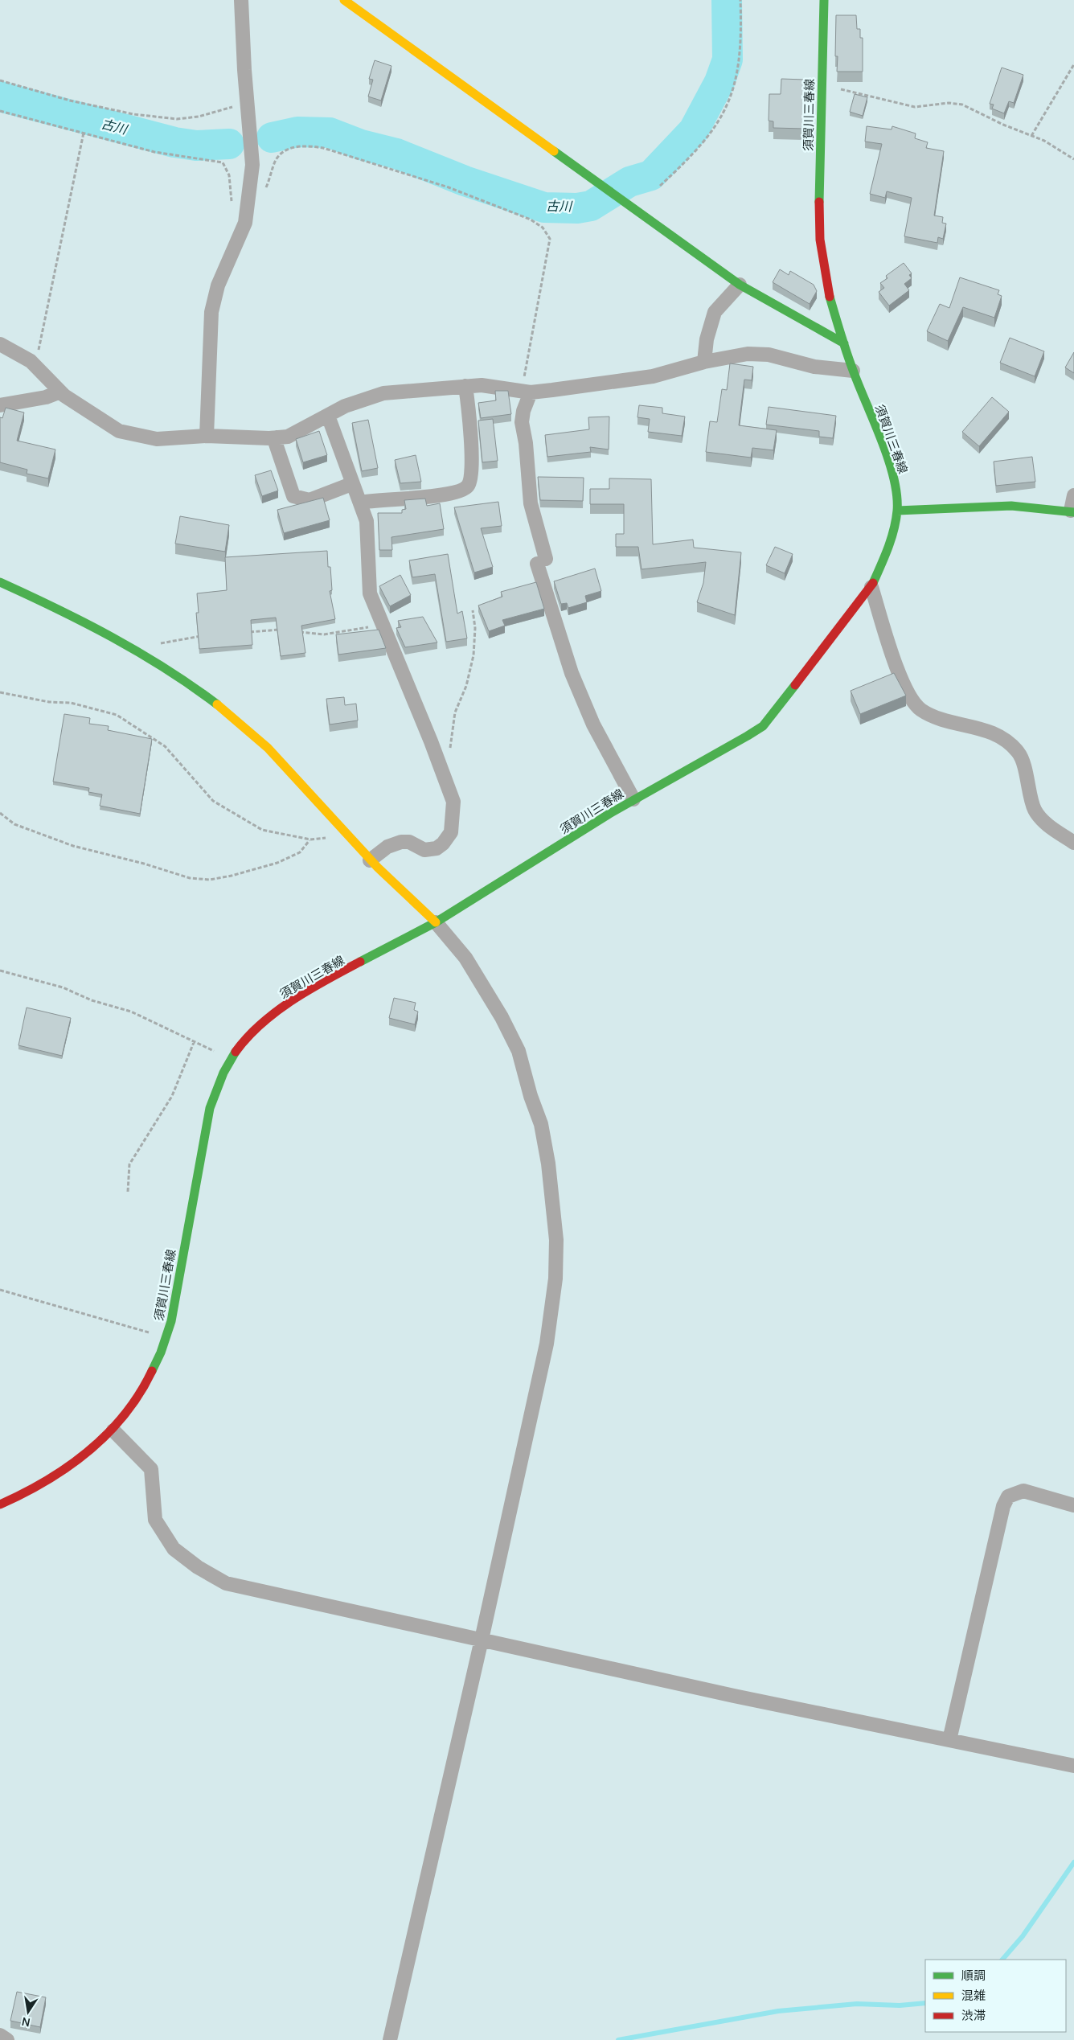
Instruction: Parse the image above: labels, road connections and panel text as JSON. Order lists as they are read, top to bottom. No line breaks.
{"streets":{"main road":["須賀川三春線"]},"water":["古川"],"legend":["順調","混雑","渋滞"],"north":"bottom"}
